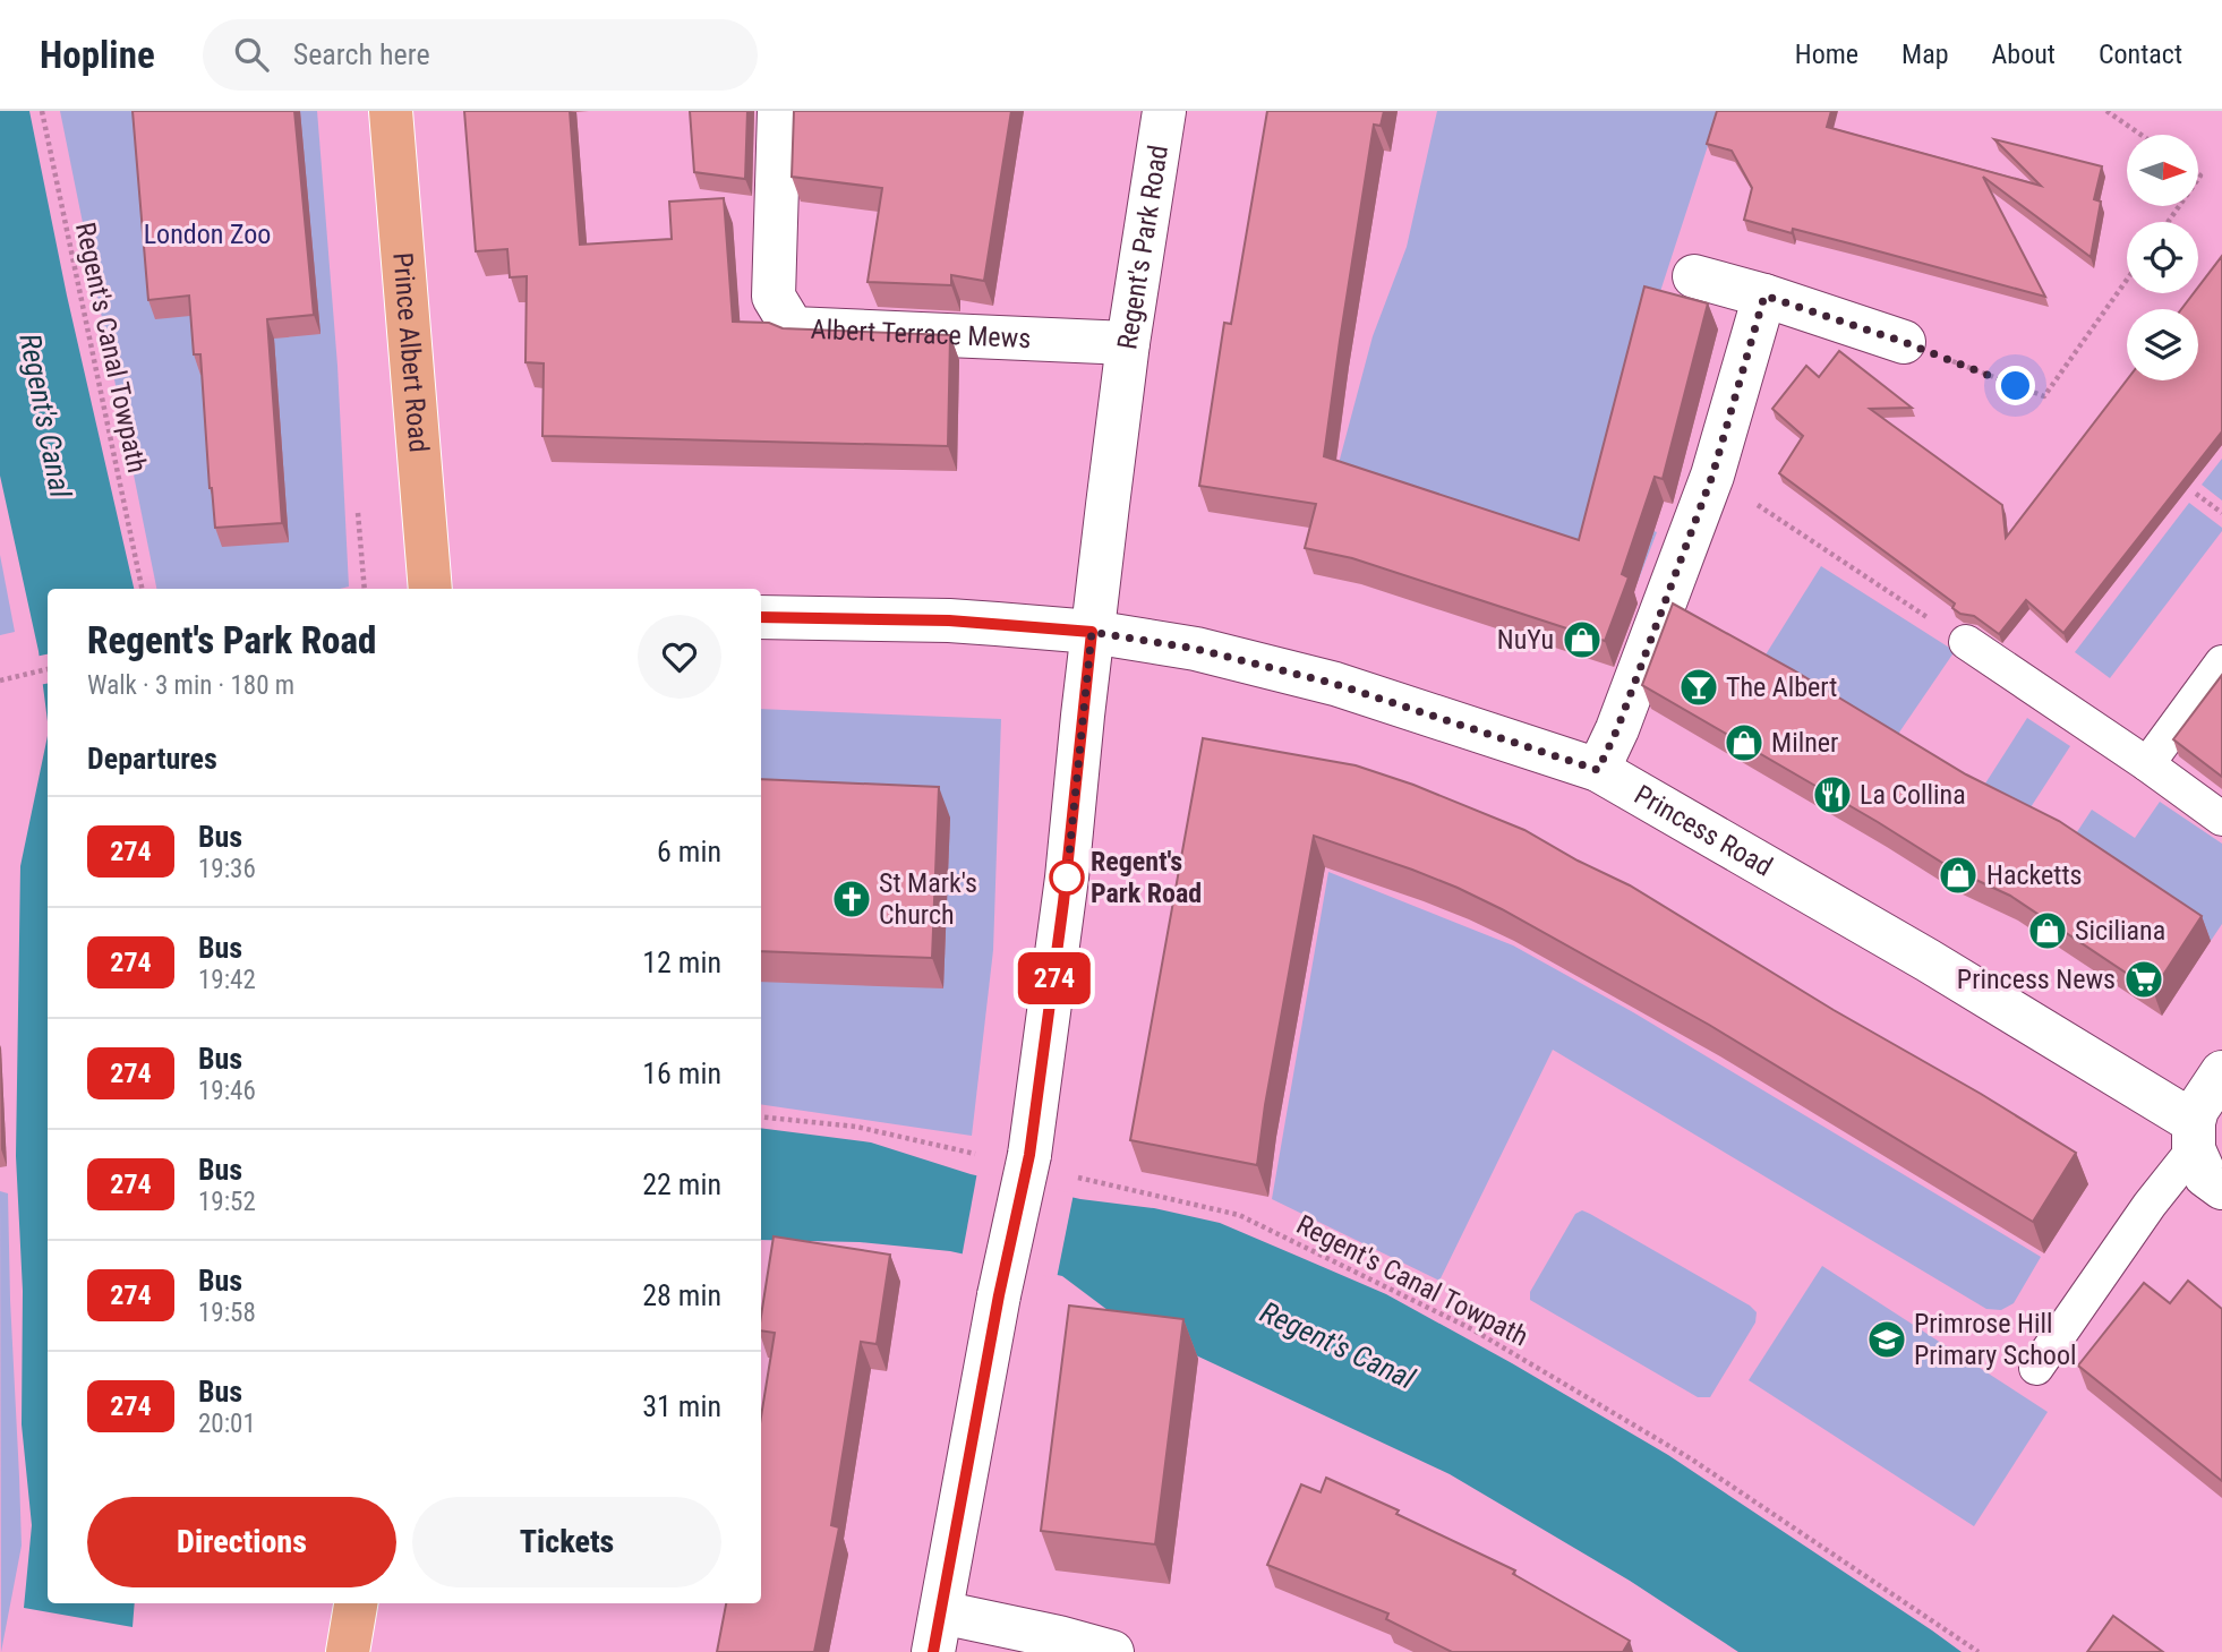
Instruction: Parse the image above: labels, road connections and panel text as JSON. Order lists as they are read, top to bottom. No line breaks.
{"streets":{"main road":["Prince Albert Road"],"street":["Regent's Park Road","Albert Terrace Mews","Princess Road"],"path":["Regent's Canal Towpath"]},"crossings":[["Regent's Park Road","Albert Terrace Mews"],["Regent's Park Road","Princess Road"]],"water":["Regent's Canal"],"parks":["London Zoo"],"places":{"shop":["NuYu","Milner","Hacketts","Siciliana"],"bar":["The Albert"],"restaurant":["La Collina"],"other":["Regent's Park Road"],"church":["St Mark's Church"],"supermarket":["Princess News"],"school or university":["Primrose Hill Primary School"]},"lines":["bus line 274"],"north":"right","page":{"header":"Hopline","search":"Search here","nav":["Home","Map","About","Contact"],"on_map":"274","heading":[["Regent's Park Road","Walk · 3 min · 180 m"],"Departures"],"list":[{"mark":"274","name":"Bus","note":"19:36","value":"6 min"},{"mark":"274","name":"Bus","note":"19:42","value":"12 min"},{"mark":"274","name":"Bus","note":"19:46","value":"16 min"},{"mark":"274","name":"Bus","note":"19:52","value":"22 min"},{"mark":"274","name":"Bus","note":"19:58","value":"28 min"},{"mark":"274","name":"Bus","note":"20:01","value":"31 min"}],"buttons":["Directions","Tickets"]}}
